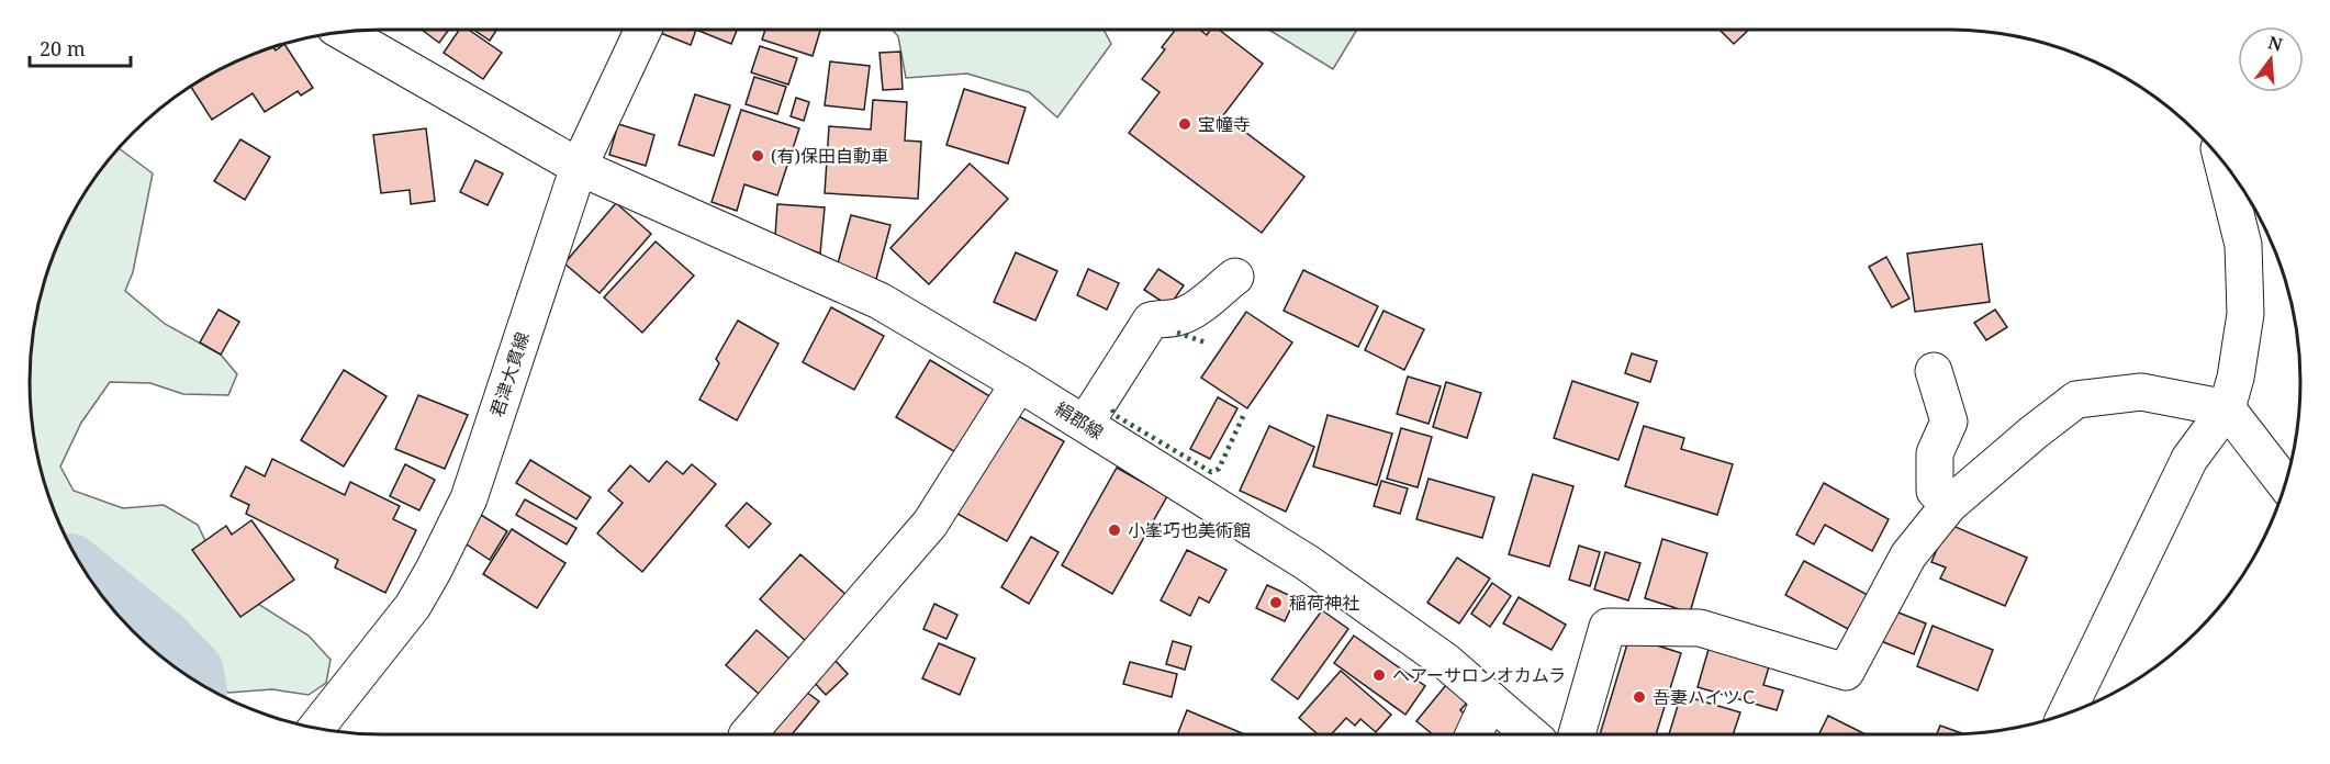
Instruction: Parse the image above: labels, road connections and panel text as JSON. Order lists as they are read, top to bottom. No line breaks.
{"streets":{"street":["君津大貫線","絹郡線"]},"crossings":[["君津大貫線","絹郡線"]],"places":["宝幢寺","(有)保田自動車","小峯巧也美術館","稲荷神社","ヘアーサロンオカムラ","吾妻ハイツＣ"],"scale_bar":"20 m","north":"top"}
